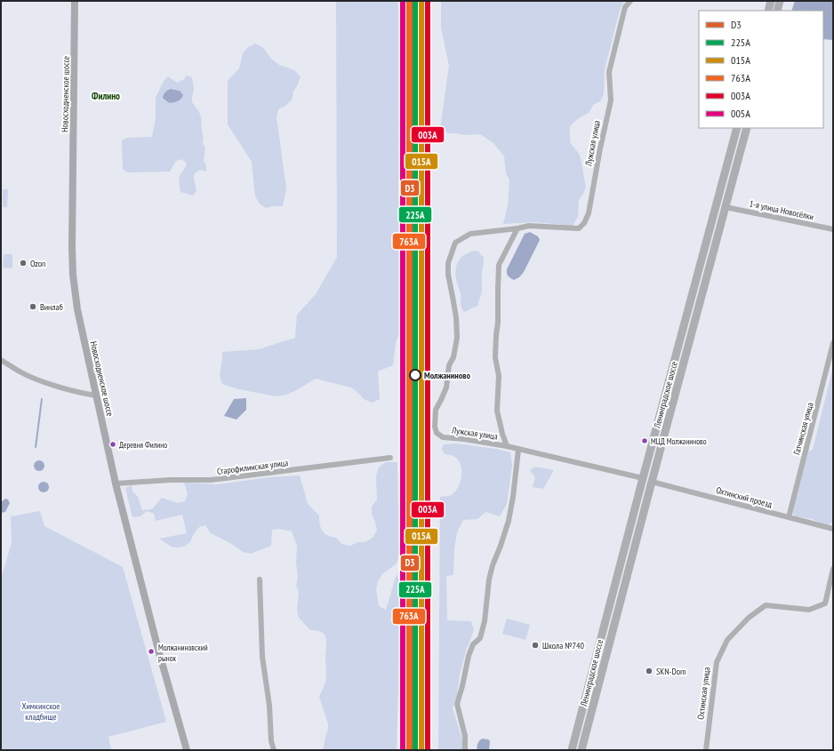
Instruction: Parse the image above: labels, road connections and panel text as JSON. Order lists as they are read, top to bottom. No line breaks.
{"streets":{"highway":["Ленинградское шоссе"],"main road":["Новосходненское шоссе"],"street":["Лужская улица","1-я улица Новосёлки","Гатчинская улица","Старофилинская улица","Охтинский проезд","Охтинская улица"]},"crossings":[["Новосходненское шоссе","Старофилинская улица"],["1-я улица Новосёлки","Ленинградское шоссе"],["Ленинградское шоссе","Охтинский проезд"],["Гатчинская улица","Охтинский проезд"]],"districts":["Филино"],"parks":["Химкинское кладбище"],"places":["Ozon","Винлаб","Молжаниново","МЦД Молжаниново","Деревня Филино","Школа №740","Молжаниновский рынок","SKN-Dom"],"lines":["transit line D3","transit line 225А","transit line 015А","transit line 763А","transit line 003А","transit line 005А"],"legend":["D3","225А","015А","763А","003А","005А"]}
